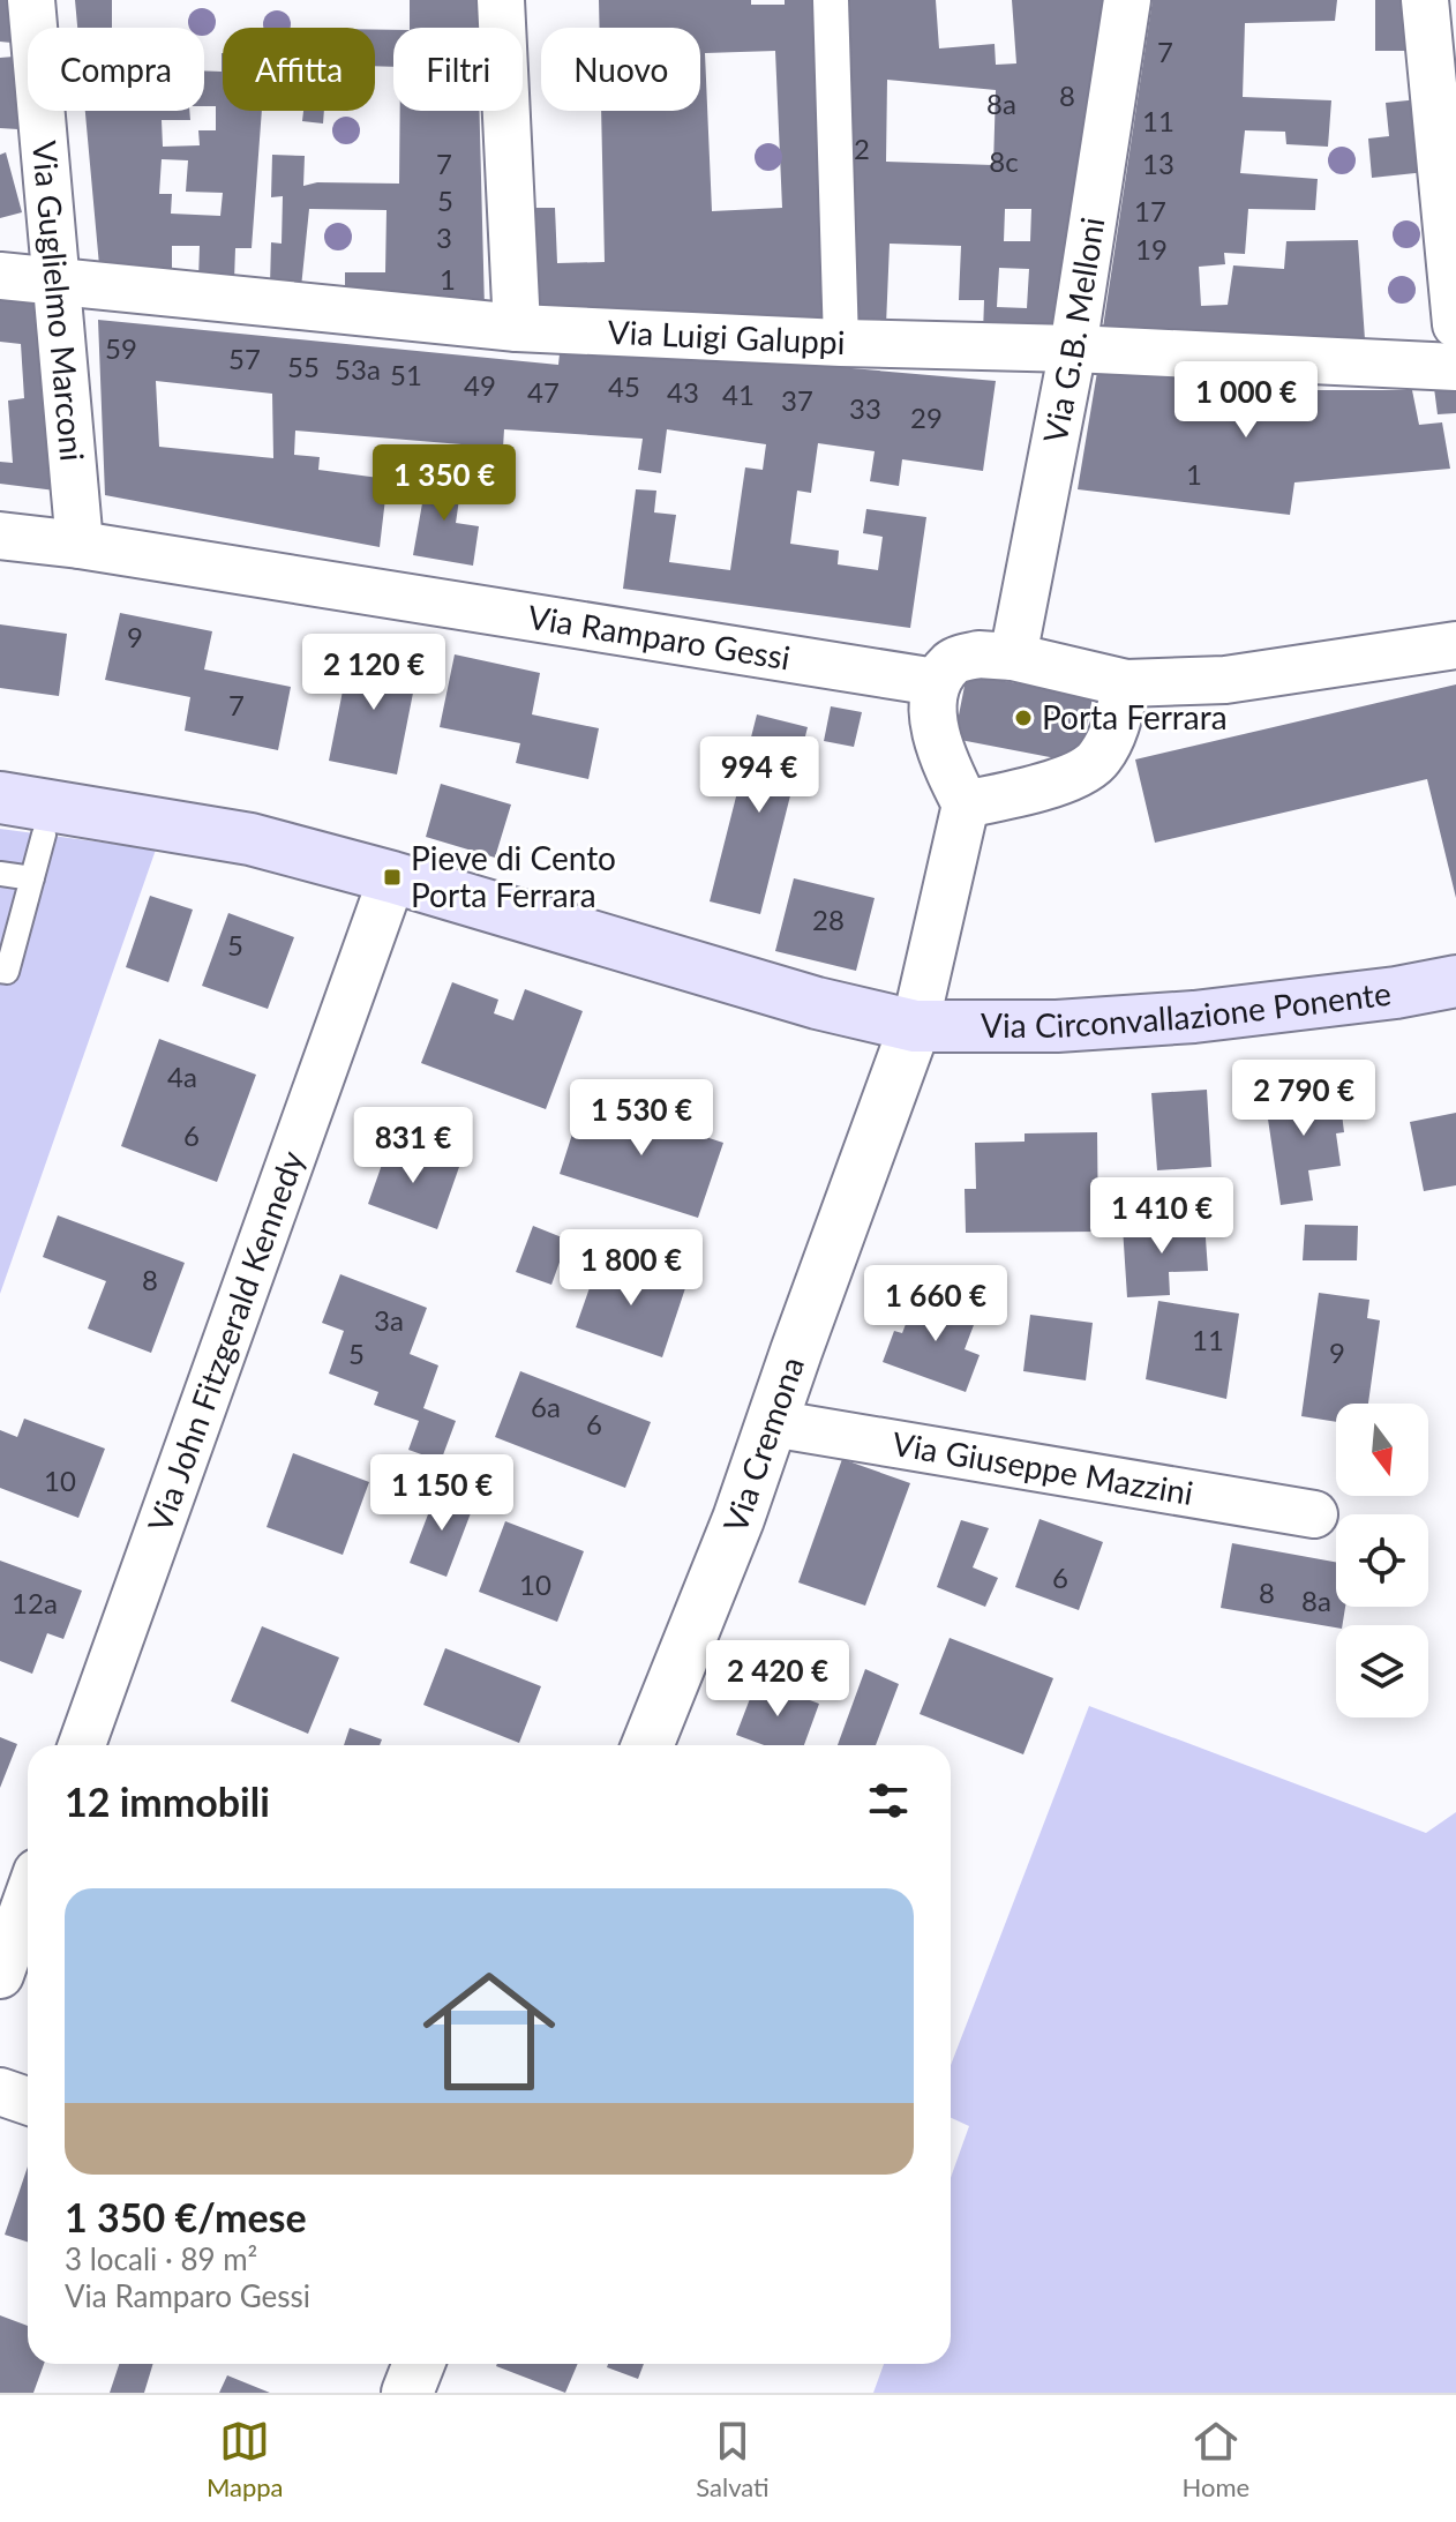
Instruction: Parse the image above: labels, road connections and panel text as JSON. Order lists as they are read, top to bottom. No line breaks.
{"streets":{"main road":["Via Circonvallazione Ponente"],"street":["Via Guglielmo Marconi","Via G.B. Melloni","Via Luigi Galuppi","Via Ramparo Gessi","Via John Fitzgerald Kennedy","Via Cremona","Via Giuseppe Mazzini"]},"crossings":[["Via Guglielmo Marconi","Via Luigi Galuppi"],["Via Guglielmo Marconi","Via Ramparo Gessi"],["Via G.B. Melloni","Via Luigi Galuppi"],["Via Circonvallazione Ponente","Via John Fitzgerald Kennedy"],["Via Circonvallazione Ponente","Via Cremona"],["Via Cremona","Via Giuseppe Mazzini"]],"places":{"other":["Porta Ferrara"],"transit":["Pieve di Cento Porta Ferrara"]},"house_numbers":["7","8","8a","11","2","8c","7","13","5","17","3","19","1","59","57","55","53a","51","49","45","47","43","41","37","33","29","1","9","7","28","5","4a","6","8","3a","11","9","5","6a","6","10","6","10","8","8a","12a"],"north":"bottom","page":{"chip":["Compra","Affitta","Filtri","Nuovo"],"price":["1 000 €","1 350 €","2 120 €","994 €","2 790 €","1 530 €","831 €","1 410 €","1 800 €","1 660 €","1 150 €","2 420 €"],"heading":"12 immobili","list":[{"name":"1 350 €/mese","note":"3 locali · 89 m² · Via Ramparo Gessi"}],"tabs":["Mappa","Salvati","Home"]}}
